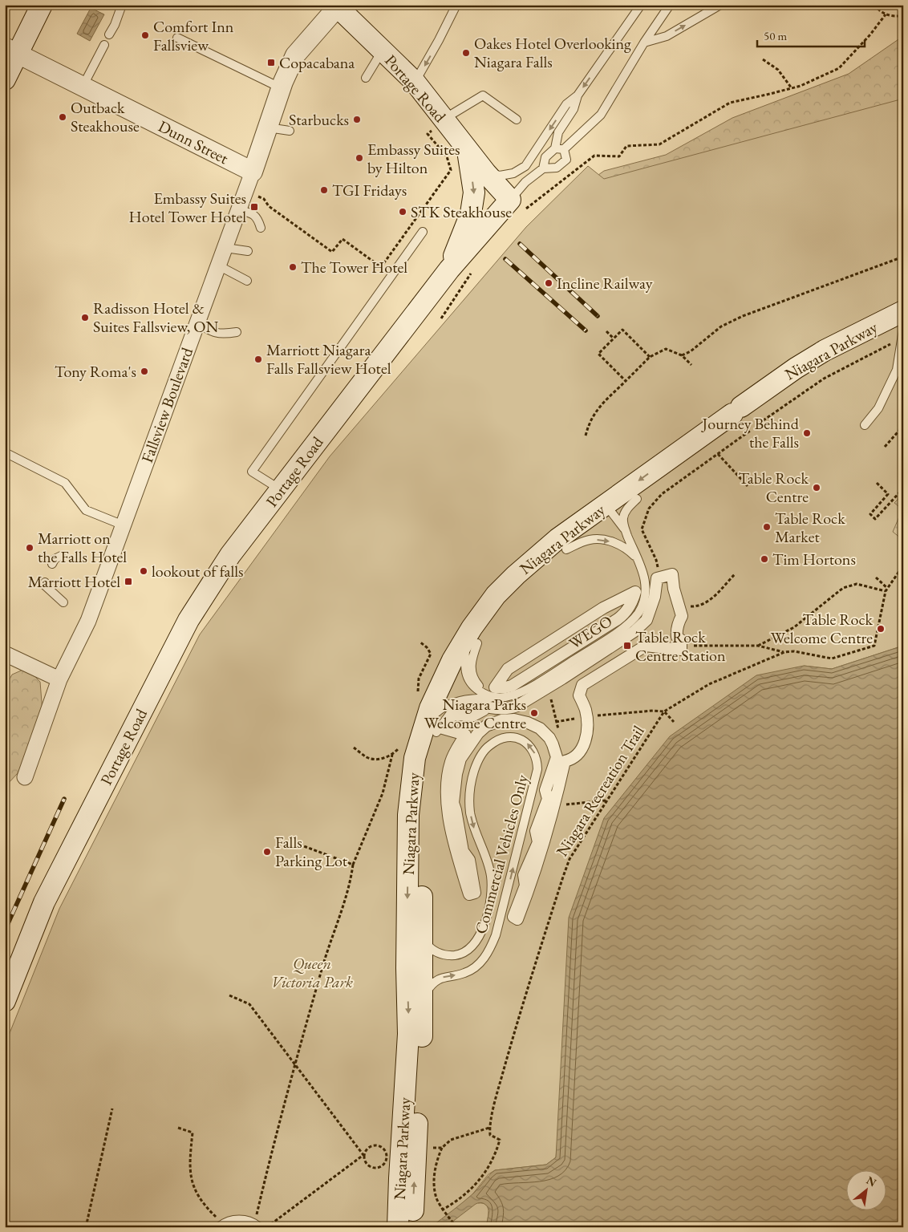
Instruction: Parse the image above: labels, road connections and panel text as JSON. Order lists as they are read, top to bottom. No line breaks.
{"streets":{"main road":["Portage Road","Niagara Parkway"],"street":["Dunn Street","Fallsview Boulevard"],"lane":["WEGO","Commercial Vehicles Only"],"path":["Niagara Recreation Trail"]},"crossings":[["Portage Road","Fallsview Boulevard"],["Dunn Street","Fallsview Boulevard"],["Niagara Parkway","WEGO"],["Niagara Parkway","Commercial Vehicles Only"]],"parks":["Queen Victoria Park"],"places":{"other":["Comfort Inn Fallsview","Oakes Hotel Overlooking Niagara Falls","Outback Steakhouse","Starbucks","Embassy Suites by Hilton","TGI Fridays","STK Steakhouse","The Tower Hotel","Incline Railway","Radisson Hotel & Suites Fallsview, ON","Marriott Niagara Falls Fallsview Hotel","Tony Roma's","Journey Behind the Falls","Table Rock Centre","Table Rock Market","Marriott on the Falls Hotel","Tim Hortons","lookout of falls","Table Rock Welcome Centre","Niagara Parks Welcome Centre","Falls Parking Lot"],"transit":["Copacabana","Embassy Suites Hotel Tower Hotel","Marriott Hotel","Table Rock Centre Station"]},"scale_bar":"50 m","north":"top right"}
